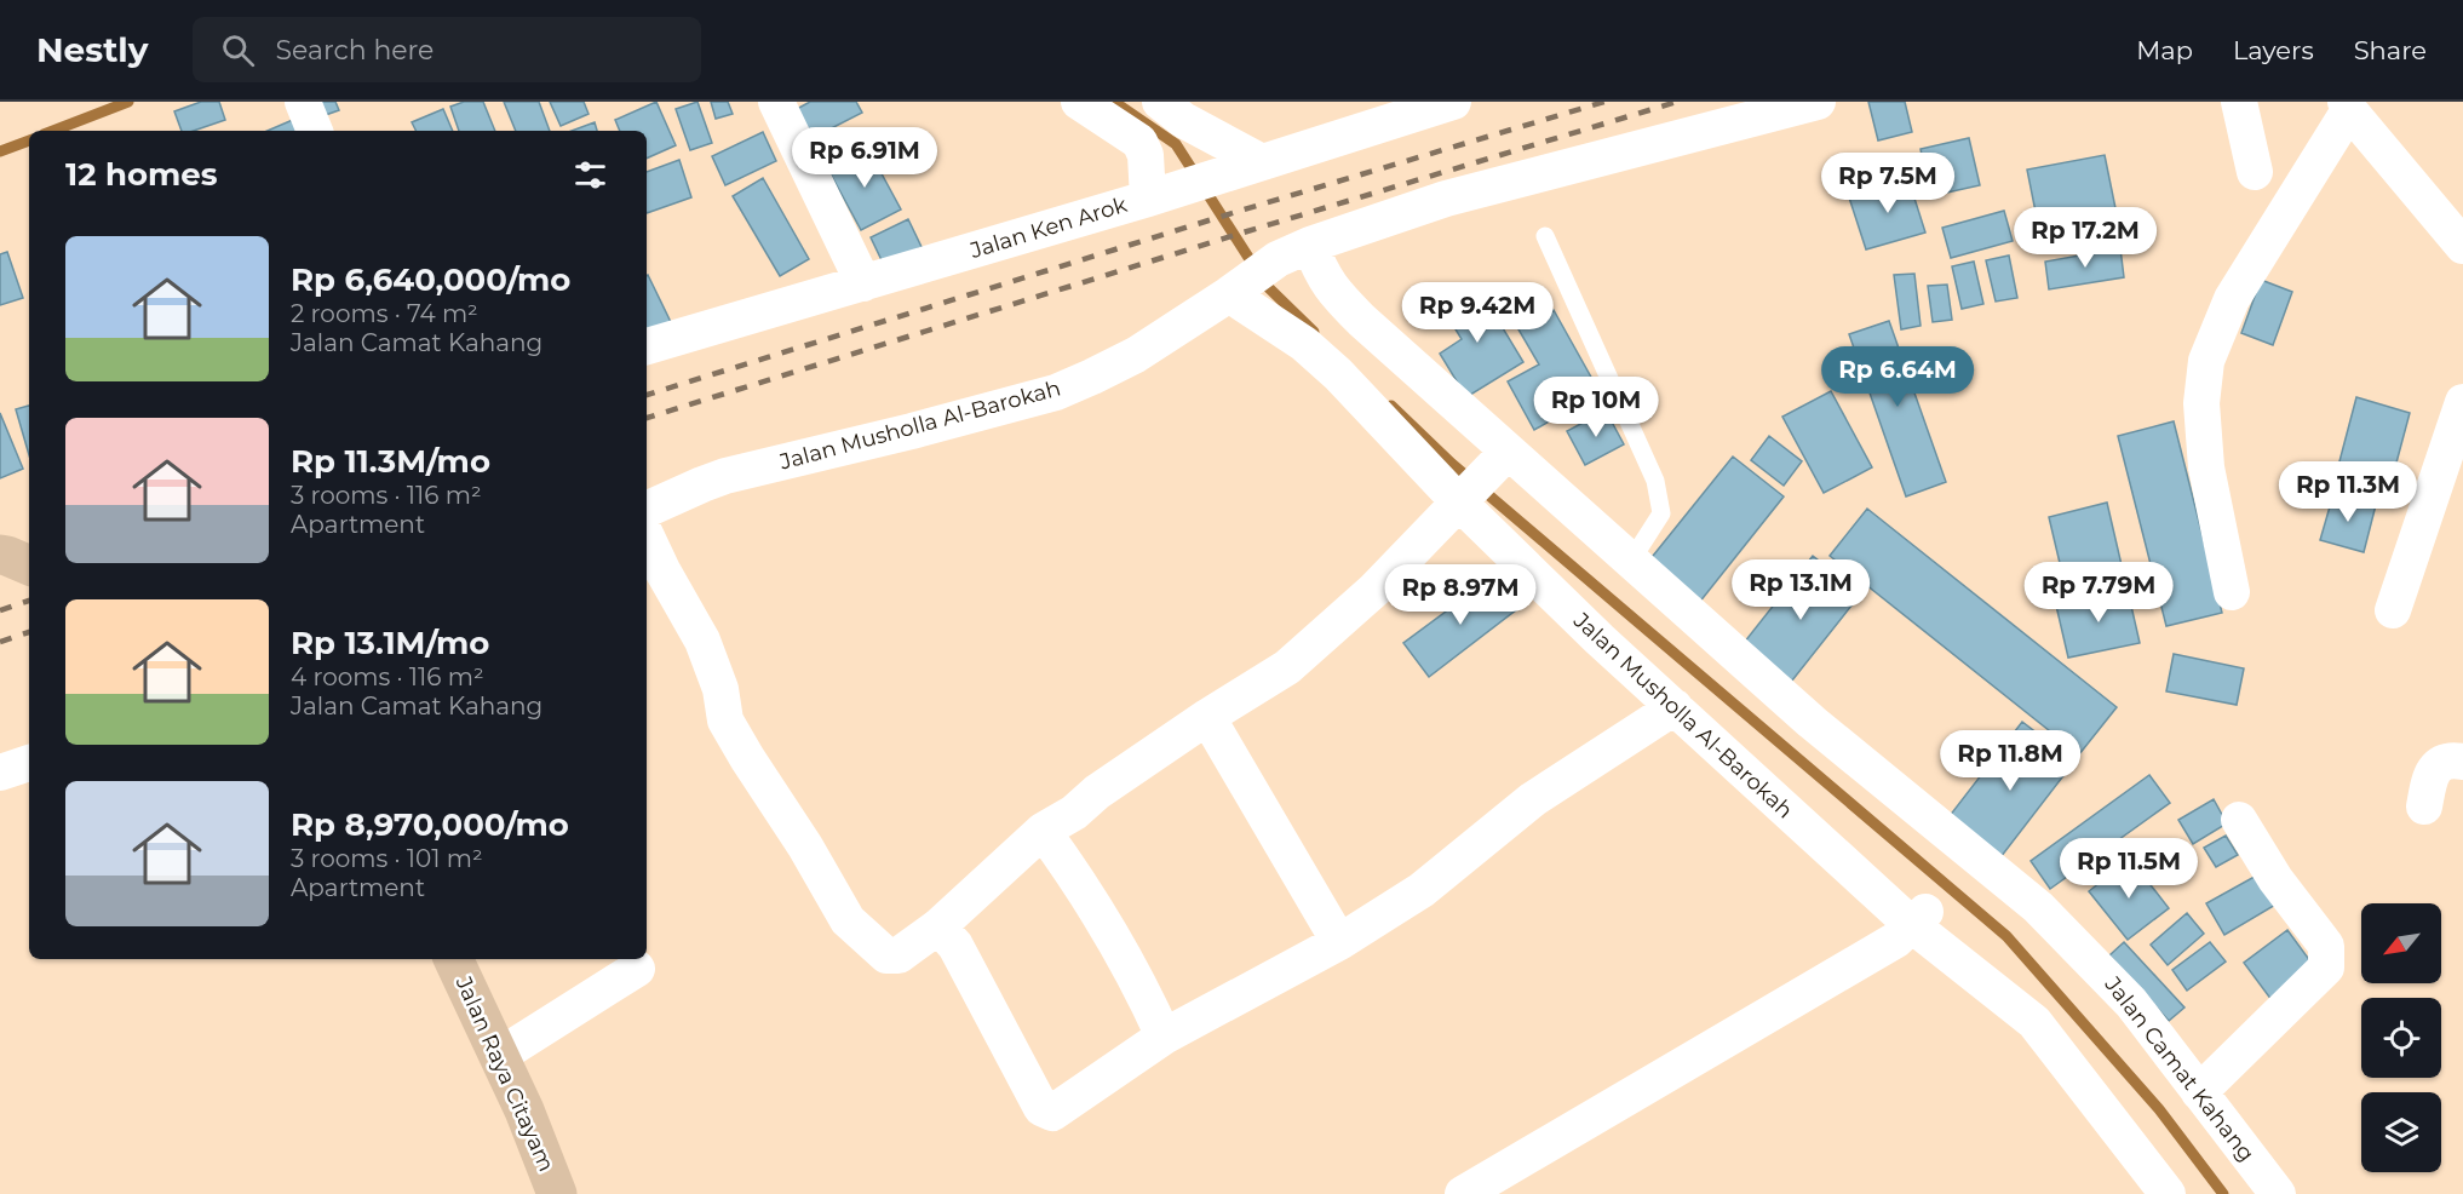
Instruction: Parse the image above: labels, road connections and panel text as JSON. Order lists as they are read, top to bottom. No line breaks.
{"streets":{"main road":["Jalan Raya Citayam"],"street":["Jalan Ken Arok","Jalan Musholla Al-Barokah","Jalan Camat Kahang"]},"north":"bottom left","page":{"header":"Nestly","search":"Search here","nav":["Map","Layers","Share"],"price":["Rp 6.91M","Rp 7.5M","Rp 17.2M","Rp 9.42M","Rp 6.64M","Rp 10M","Rp 11.3M","Rp 13.1M","Rp 7.79M","Rp 8.97M","Rp 11.8M","Rp 11.5M"],"heading":"12 homes","list":[{"name":"Rp 6,640,000/mo","note":"2 rooms · 74 m² · Jalan Camat Kahang"},{"name":"Rp 11.3M/mo","note":"3 rooms · 116 m² · Apartment"},{"name":"Rp 13.1M/mo","note":"4 rooms · 116 m² · Jalan Camat Kahang"},{"name":"Rp 8,970,000/mo","note":"3 rooms · 101 m² · Apartment"}]}}
